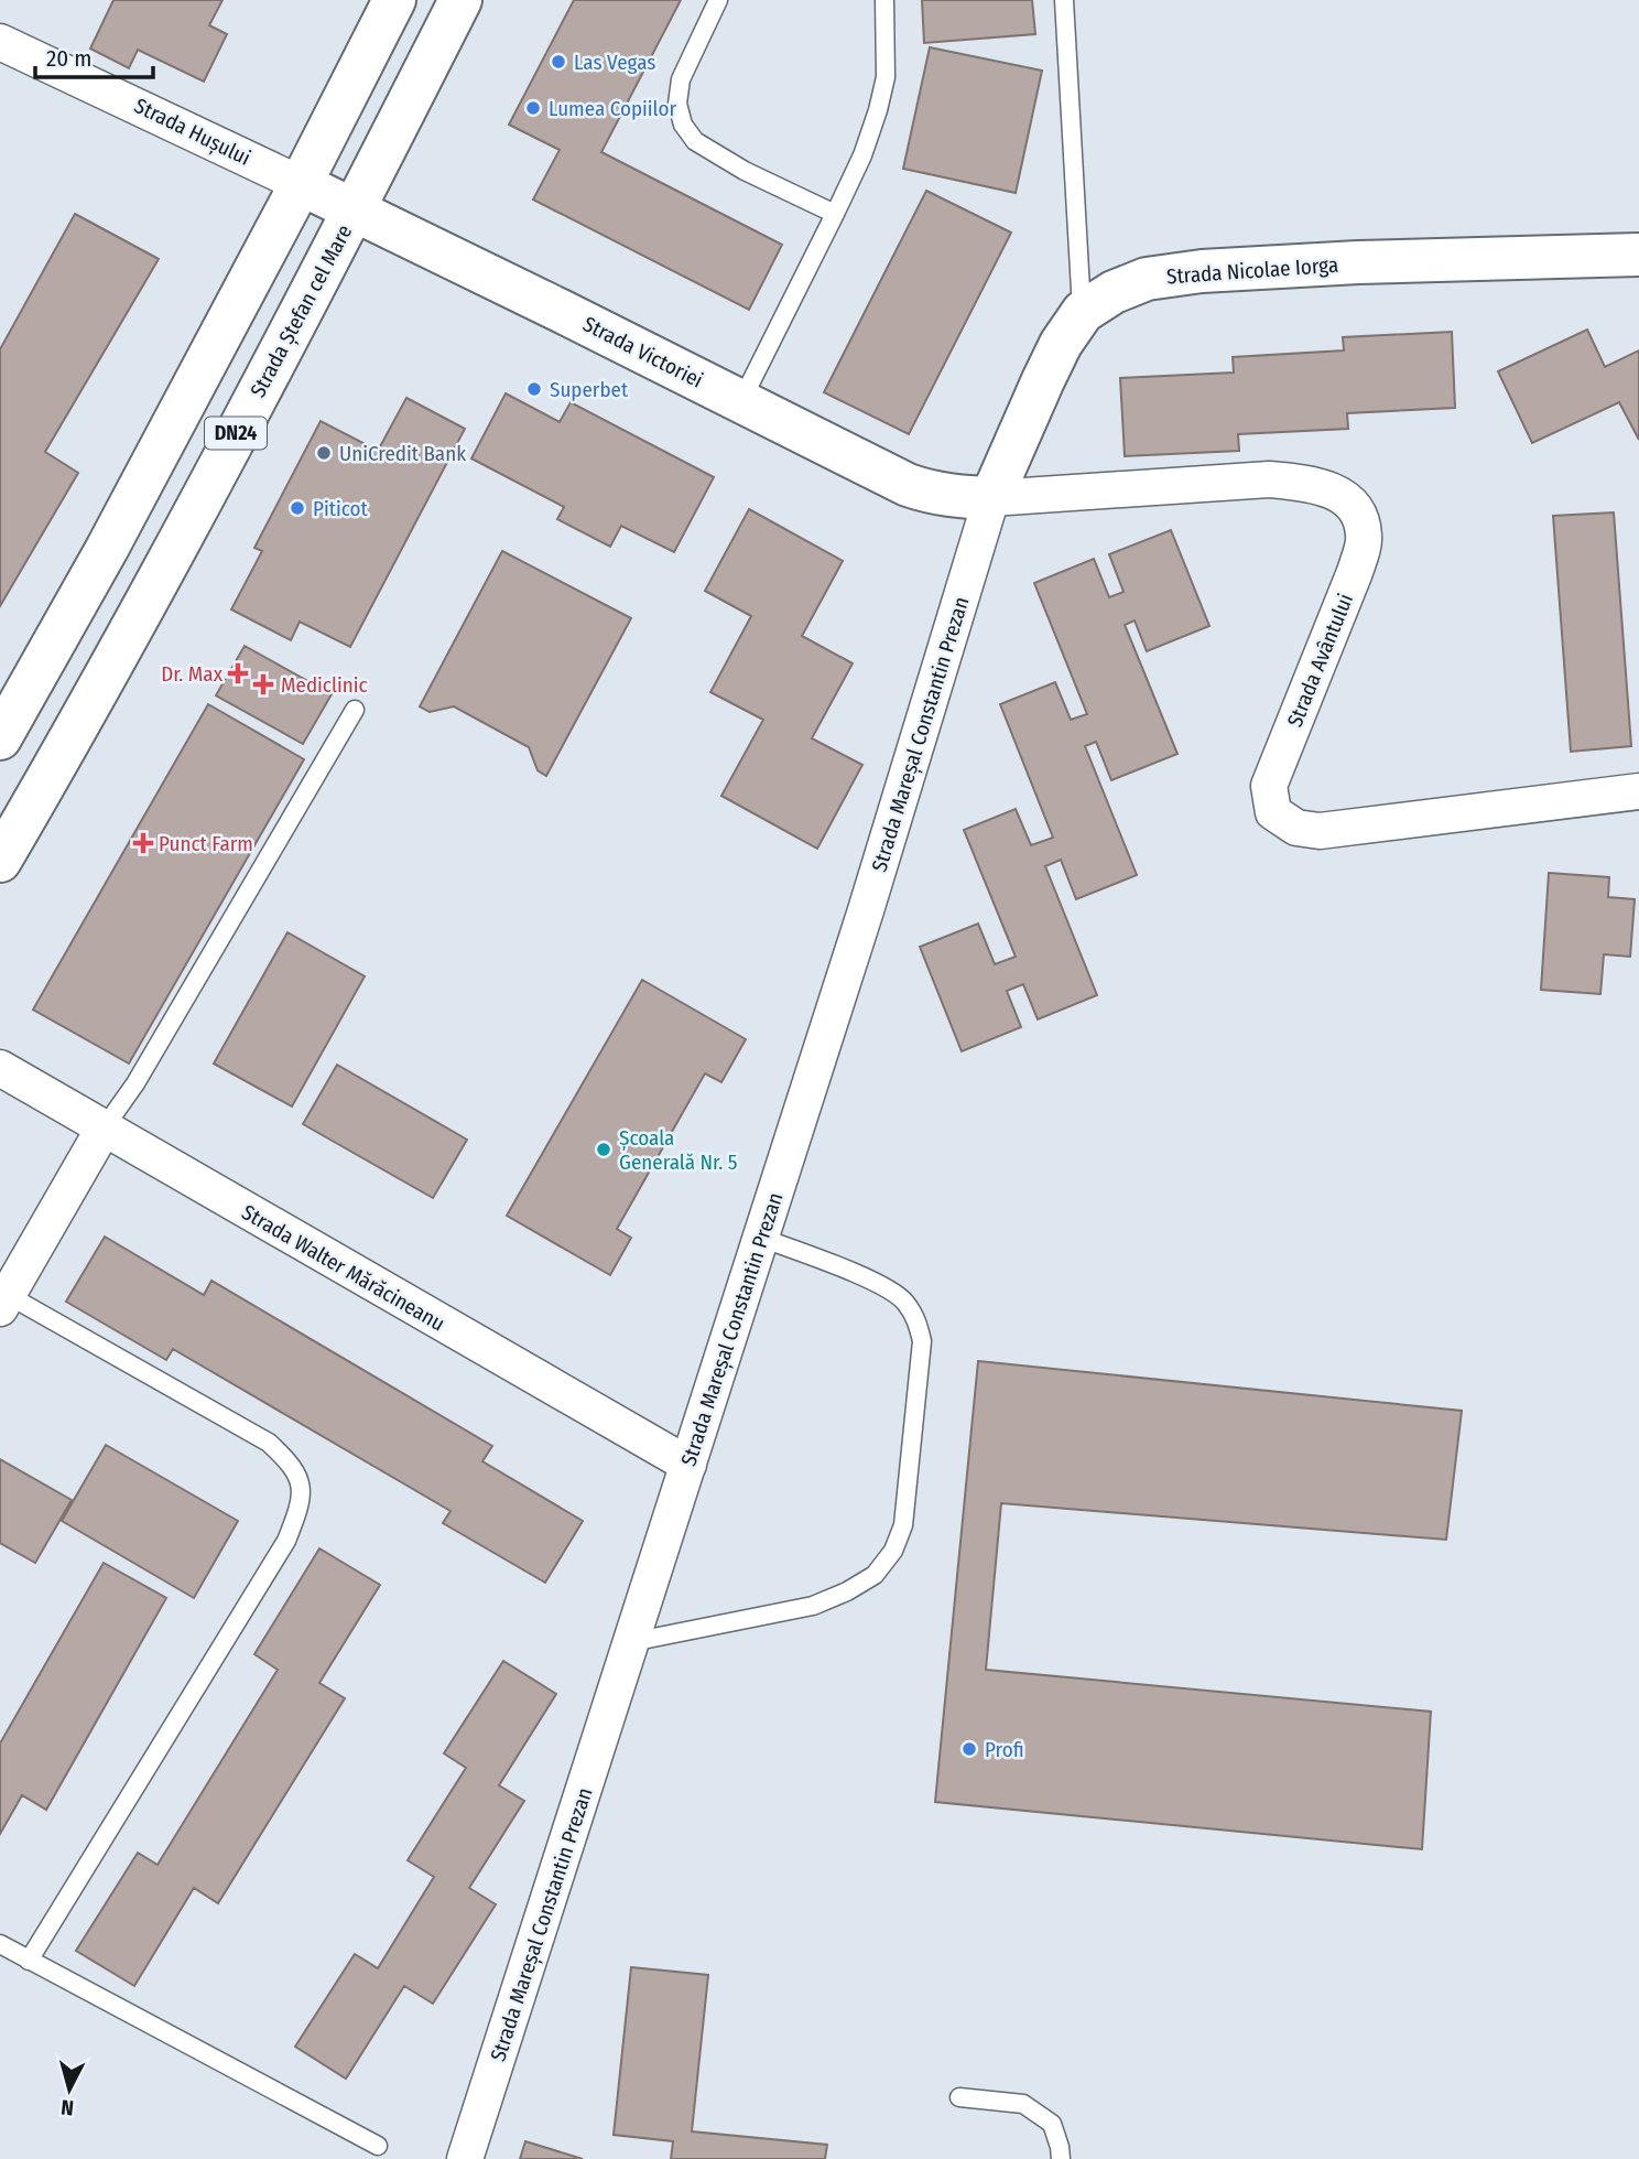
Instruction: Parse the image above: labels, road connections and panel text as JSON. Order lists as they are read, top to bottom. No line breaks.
{"streets":{"main road":["Strada Nicolae Iorga","Strada Ștefan cel Mare","Strada Victoriei","DN24"],"street":["Strada Hușului","Strada Avântului","Strada Mareșal Constantin Prezan","Strada Walter Mărăcineanu"]},"crossings":[["Strada Hușului","Strada Victoriei"],["Strada Hușului","DN24"],["Strada Nicolae Iorga","Strada Victoriei"],["Strada Nicolae Iorga","Strada Avântului"],["Strada Nicolae Iorga","Strada Mareșal Constantin Prezan"],["Strada Ștefan cel Mare","Strada Victoriei"],["Strada Victoriei","DN24"],["Strada Victoriei","Strada Avântului"],["Strada Victoriei","Strada Mareșal Constantin Prezan"],["Strada Avântului","Strada Mareșal Constantin Prezan"],["Strada Mareșal Constantin Prezan","Strada Walter Mărăcineanu"]],"places":{"other":["Las Vegas","Lumea Copiilor","Superbet","UniCredit Bank","Piticot","Școala Generală Nr. 5","Profi"],"health":["Dr. Max","Mediclinic","Punct Farm"]},"scale_bar":"20 m","north":"bottom"}
